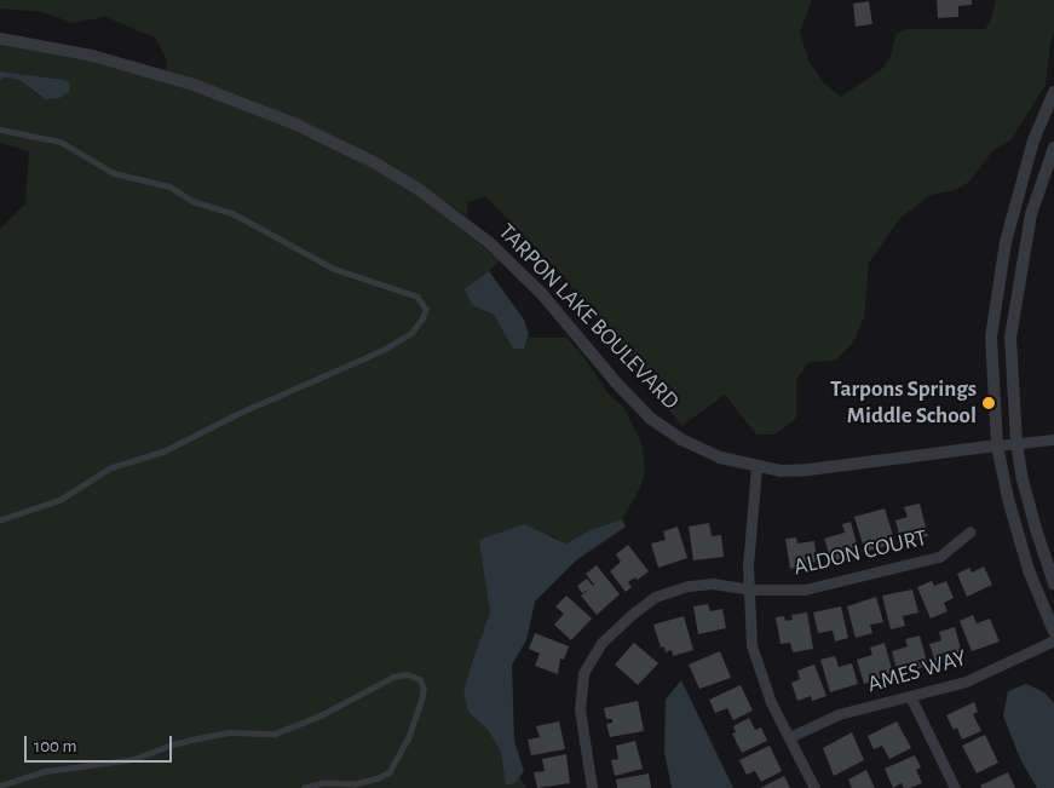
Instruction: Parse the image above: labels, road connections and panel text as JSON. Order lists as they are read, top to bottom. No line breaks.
{"streets":{"street":["TARPON LAKE BOULEVARD","ALDON COURT","AMES WAY"]},"places":["Tarpons Springs Middle School"],"scale_bar":"100 m"}
